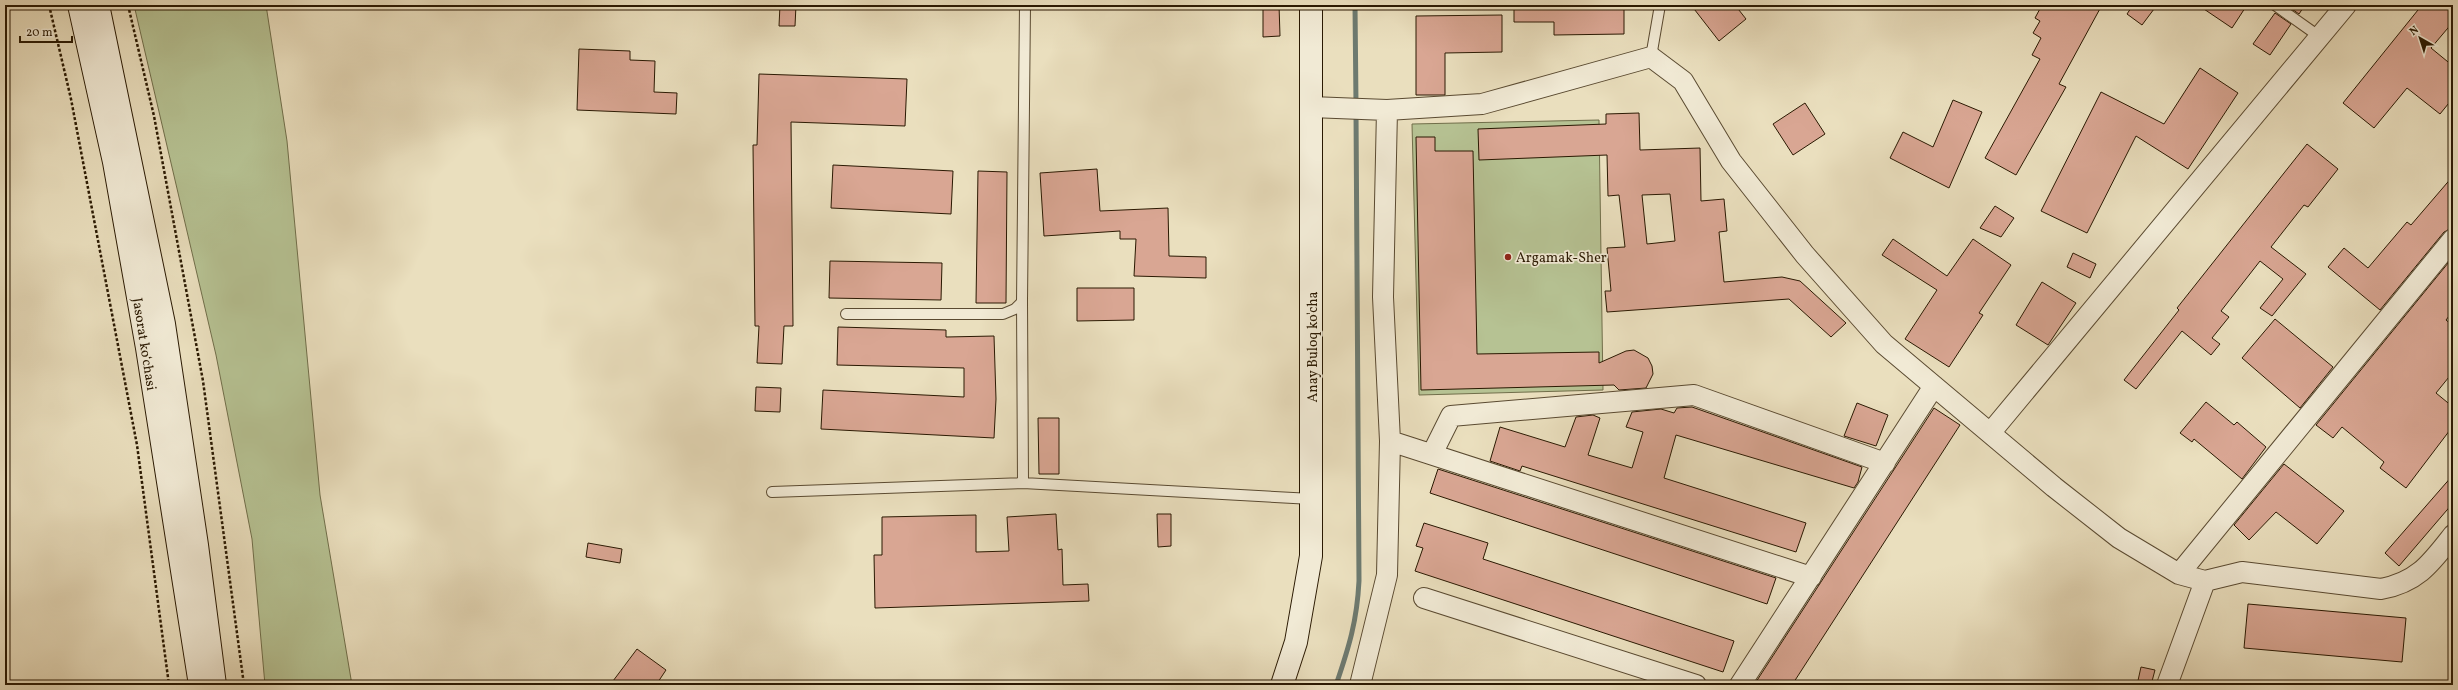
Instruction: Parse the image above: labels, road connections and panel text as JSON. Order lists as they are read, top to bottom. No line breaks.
{"streets":{"main road":["Jasorat koʻchasi","Anay Buloq ko'cha"]},"places":["Argamak-Sher"],"scale_bar":"20 m","north":"top left"}
